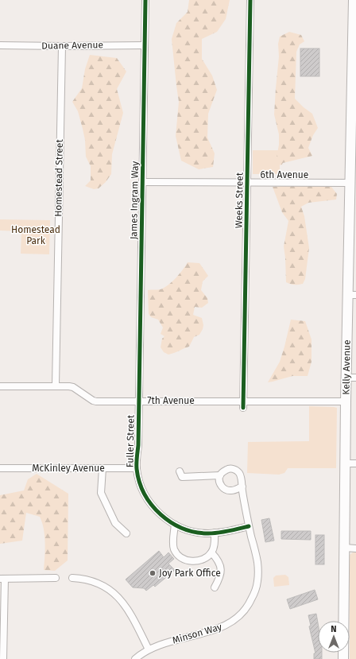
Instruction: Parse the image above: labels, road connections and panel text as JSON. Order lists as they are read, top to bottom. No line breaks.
{"streets":{"main road":["Kelly Avenue"],"street":["Duane Avenue","6th Avenue","Homestead Street","James Ingram Way","Weeks Street","7th Avenue","Fuller Street","McKinley Avenue","Minson Way"]},"crossings":[["Duane Avenue","Homestead Street"],["Duane Avenue","James Ingram Way"],["6th Avenue","James Ingram Way"],["6th Avenue","Weeks Street"],["6th Avenue","Kelly Avenue"],["Homestead Street","7th Avenue"],["James Ingram Way","7th Avenue"],["James Ingram Way","Fuller Street"],["Weeks Street","7th Avenue"],["Kelly Avenue","7th Avenue"],["7th Avenue","Fuller Street"],["Fuller Street","McKinley Avenue"],["Fuller Street","Minson Way"]],"parks":["Homestead Park"],"places":["Joy Park Office"],"north":"top"}
